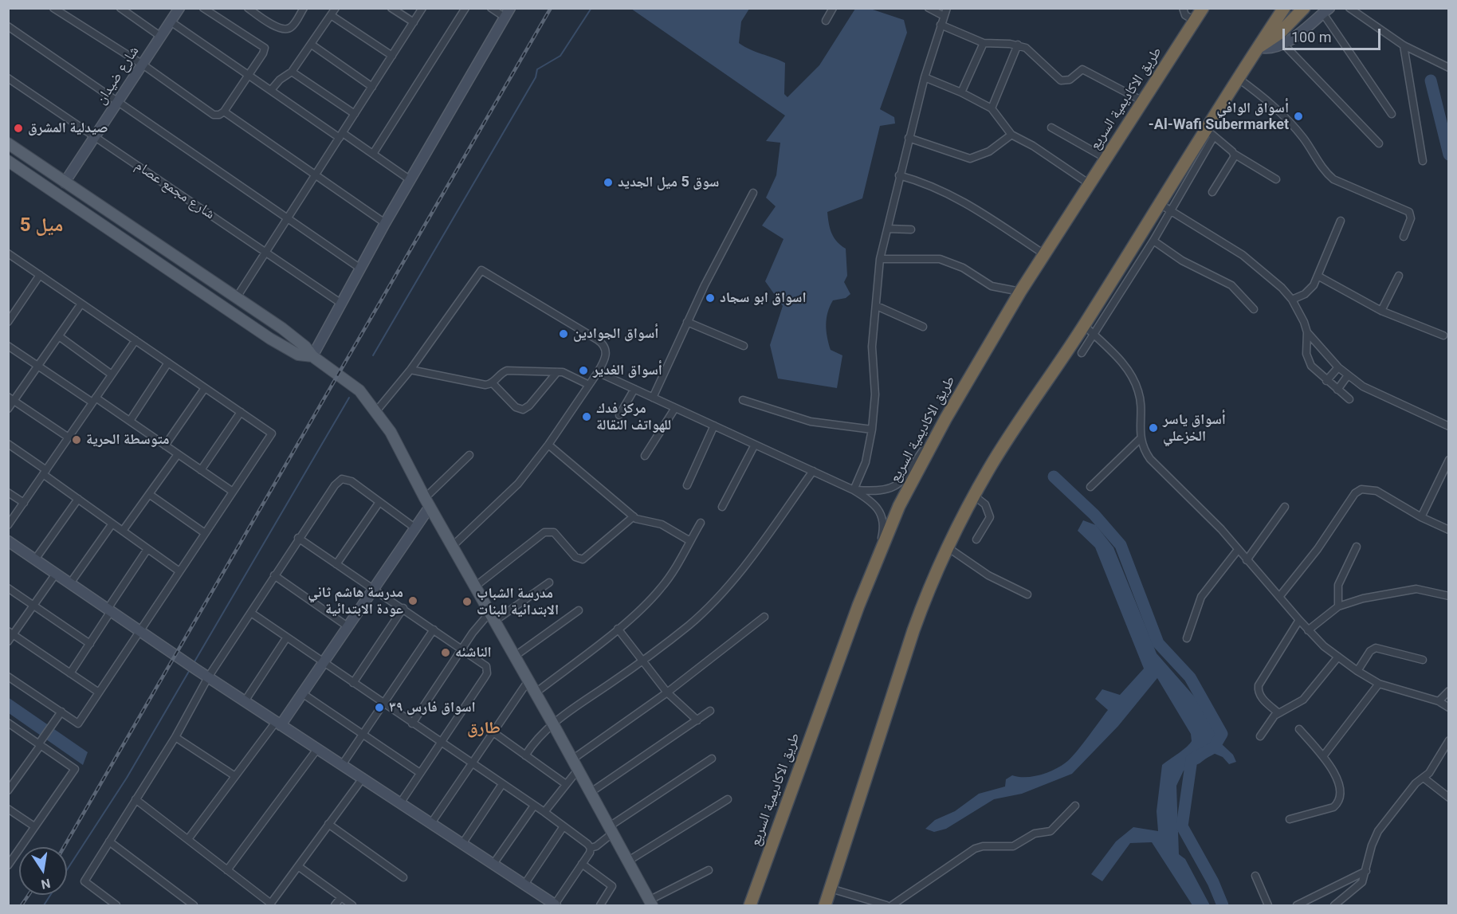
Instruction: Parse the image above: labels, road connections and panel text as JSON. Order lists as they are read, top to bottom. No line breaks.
{"streets":{"highway":["طريق الاكاديمية السريع"],"street":["شارع ضيدان","شارع مجمع عصام"]},"crossings":[["شارع ضيدان","شارع مجمع عصام"]],"districts":["5 ميل","طارق"],"places":["أسواق الوافي -Al-Wafi Subermarket","صيدلية المشرق","سوق 5 ميل الجديد","اسواق ابو سجاد","أسواق الجوادين","أسواق الغدير","مركز فدك للهواتف النقالة","أسواق ياسر الخزعلي","متوسطة الحرية","مدرسة هاشم ثاني عودة الابتدائية","مدرسة الشباب الابتدائية للبنات","الناشئه","اسواق فارس ٣٩"],"scale_bar":"100 m","north":"bottom"}
